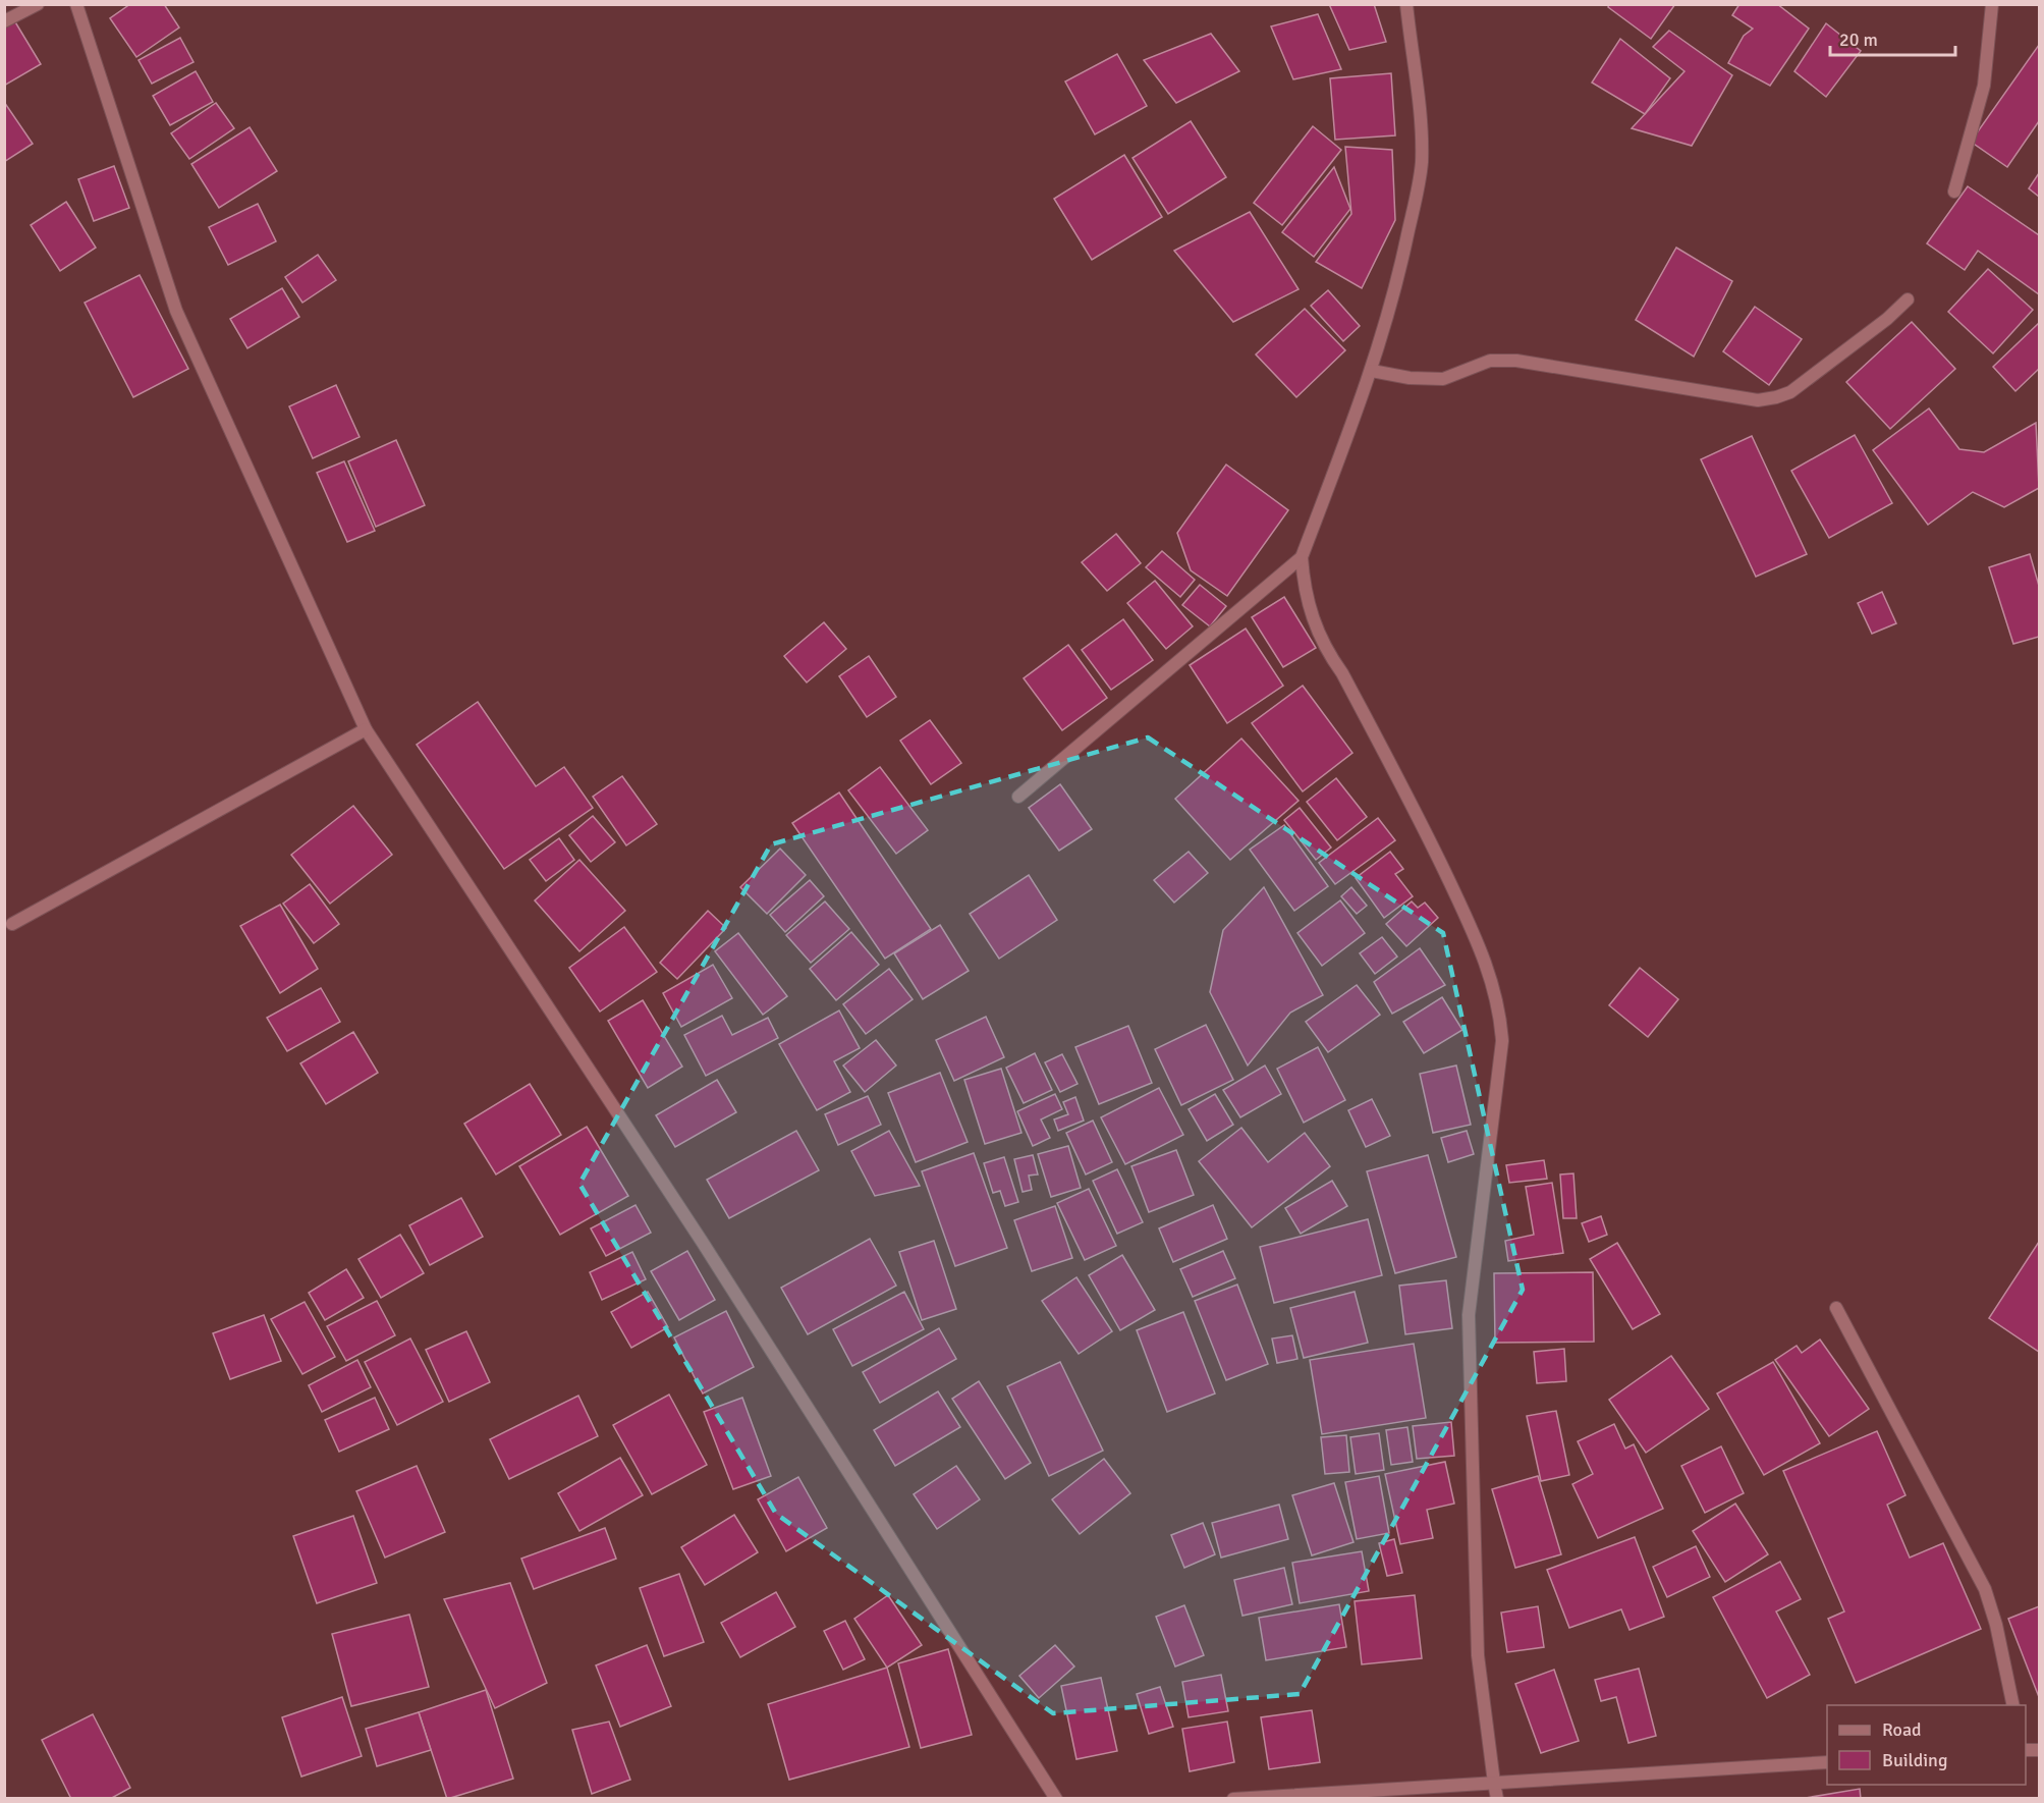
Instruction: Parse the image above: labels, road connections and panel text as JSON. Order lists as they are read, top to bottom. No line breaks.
{"legend":["Road","Building"],"scale_bar":"20 m"}
